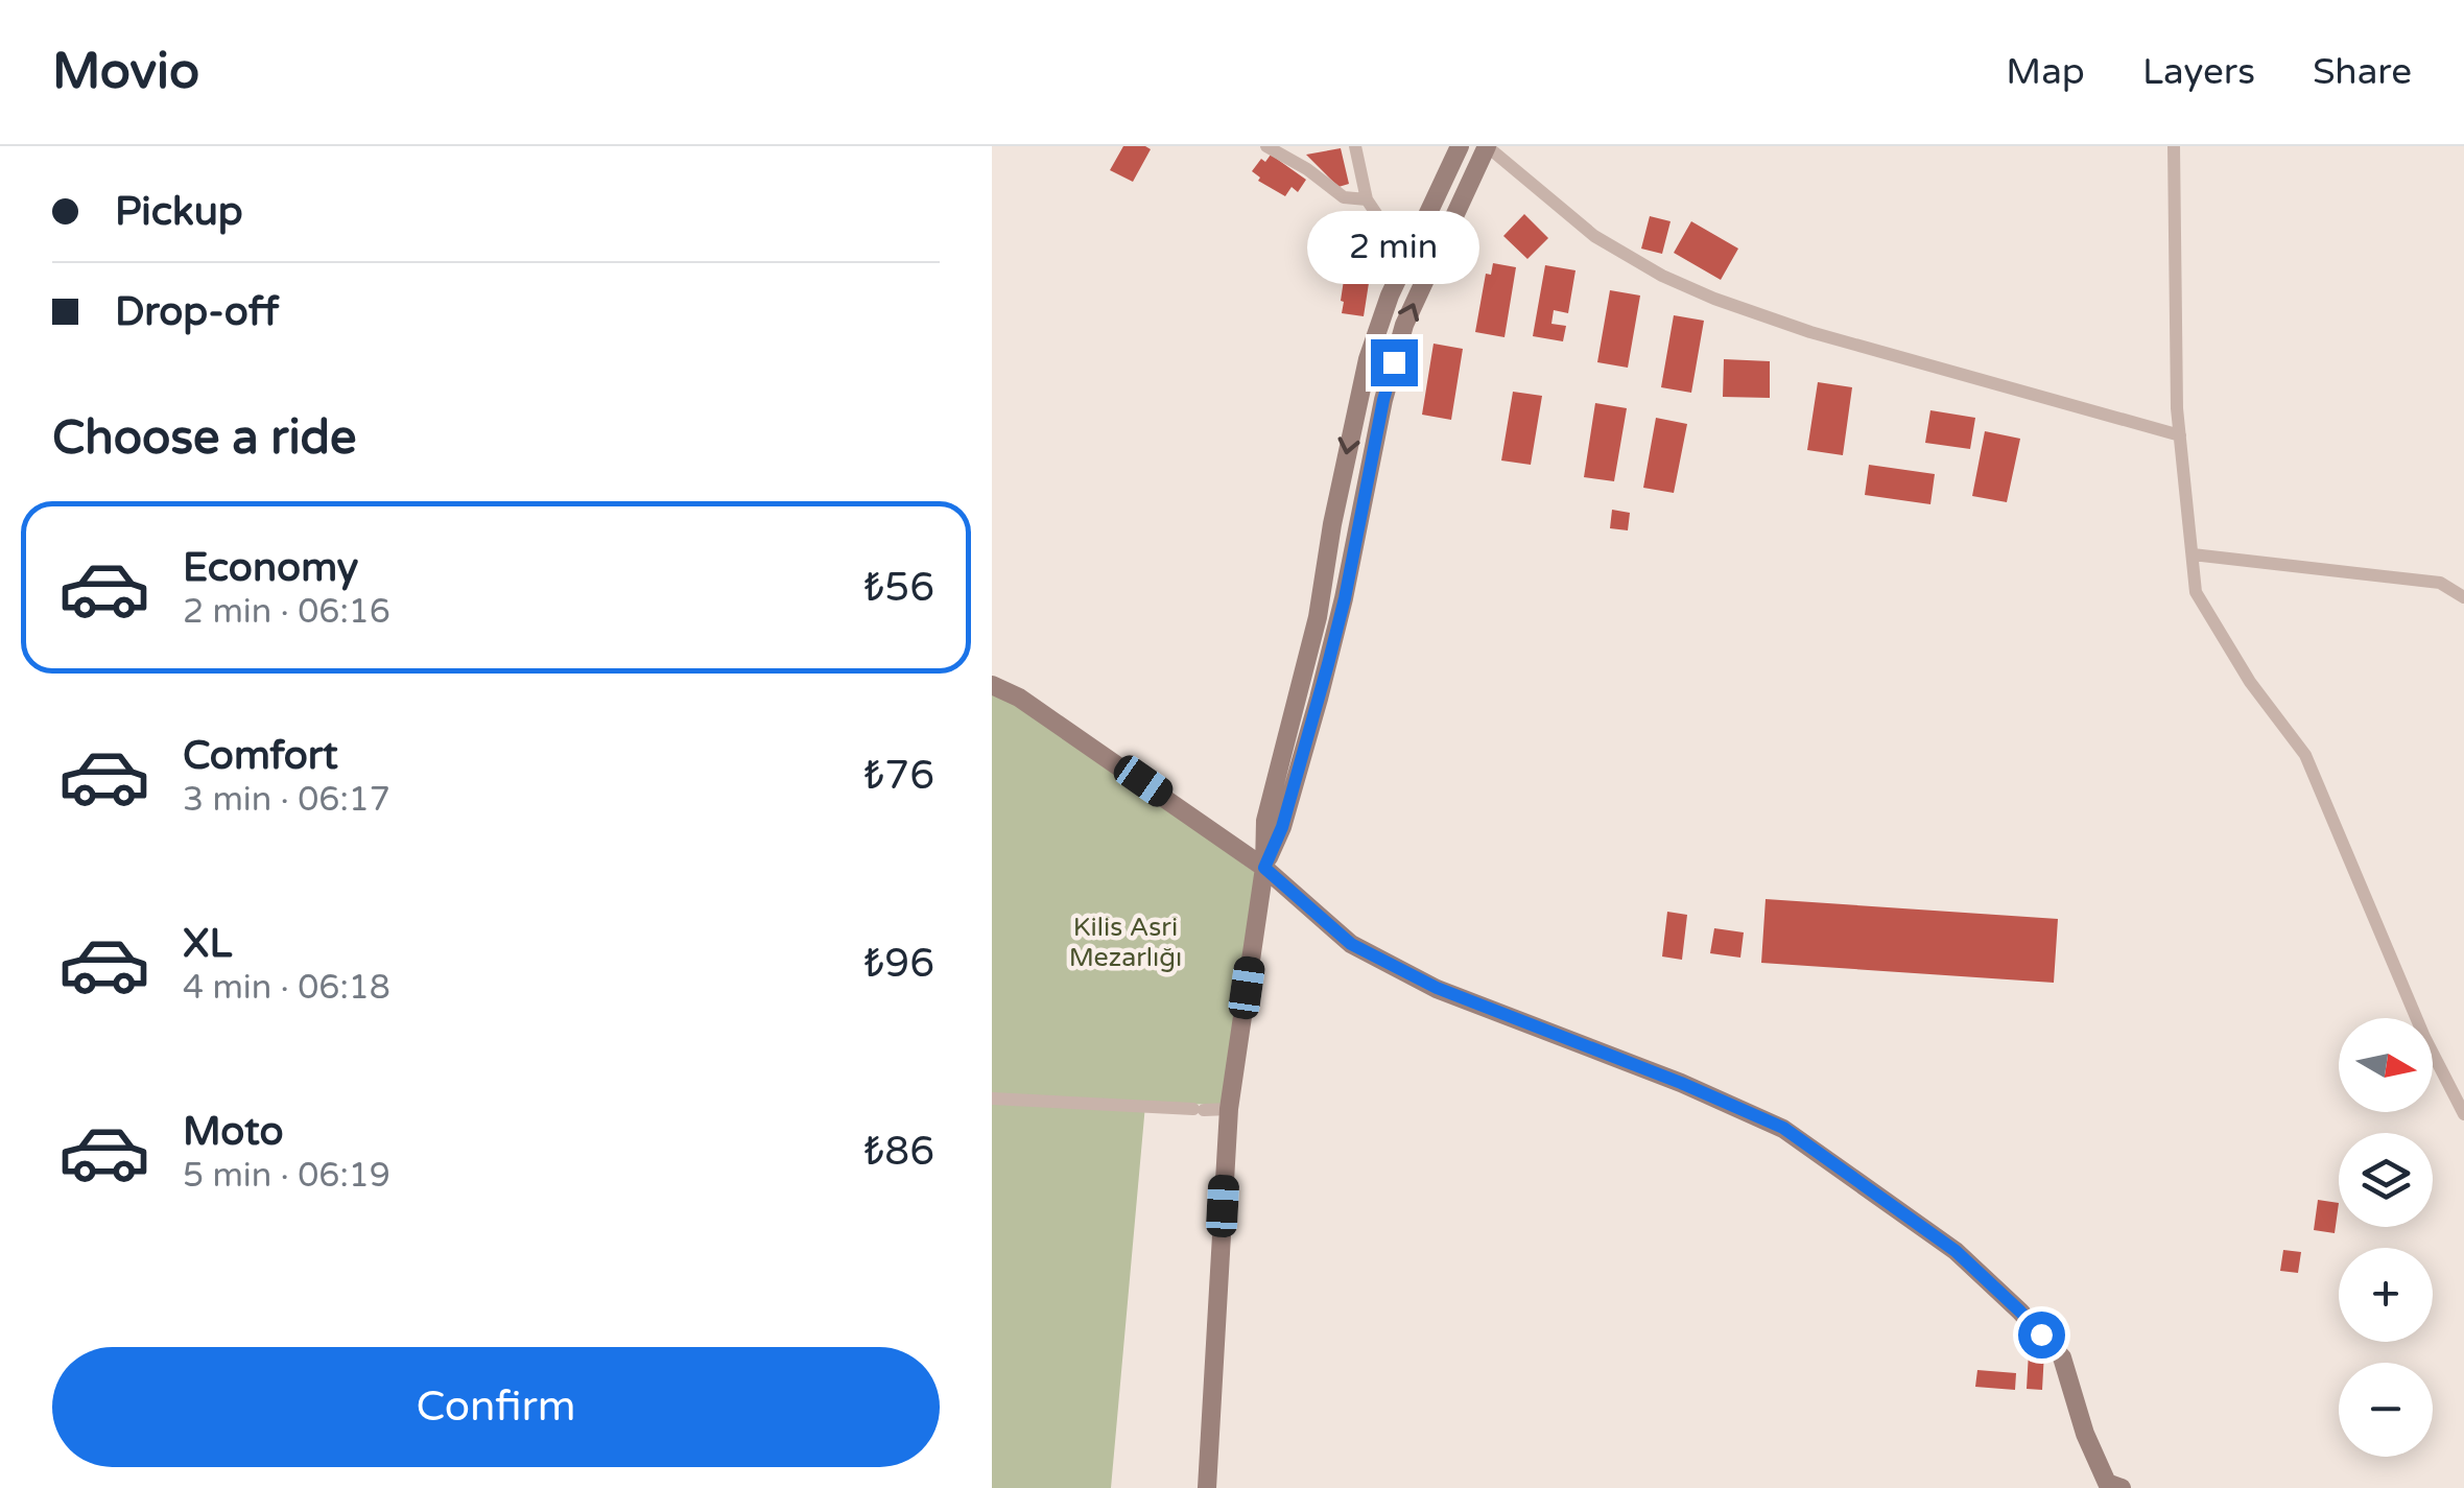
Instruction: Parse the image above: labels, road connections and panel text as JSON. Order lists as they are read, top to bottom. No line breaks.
{"parks":["Kilis Asri Mezarlığı"],"north":"right","page":{"header":"Movio","nav":["Map","Layers","Share"],"banner":["Pickup","Drop-off"],"bubble":"2 min","heading":"Choose a ride","list":[{"name":"Economy","note":"2 min · 06:16","value":"₺56"},{"name":"Comfort","note":"3 min · 06:17","value":"₺76"},{"name":"XL","note":"4 min · 06:18","value":"₺96"},{"name":"Moto","note":"5 min · 06:19","value":"₺86"}],"map_buttons":["+","−"],"buttons":"Confirm"}}
